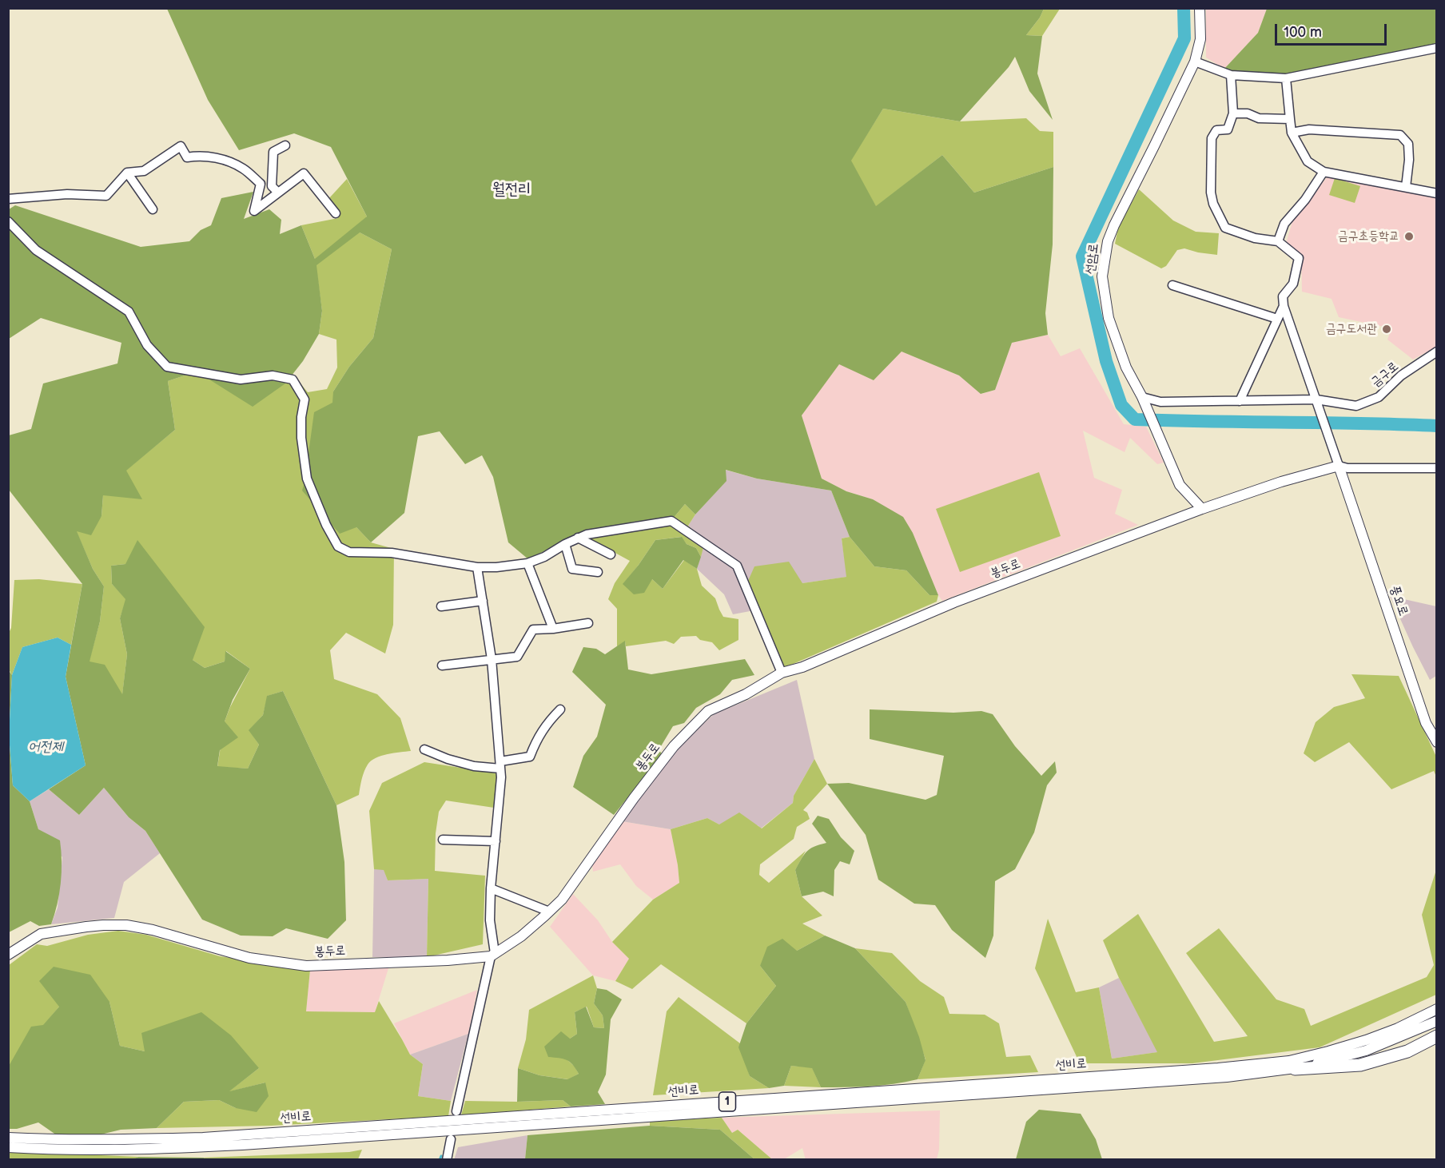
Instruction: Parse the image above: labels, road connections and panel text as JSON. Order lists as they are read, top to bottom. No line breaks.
{"streets":{"main road":["선암로","봉두로","풍요로","선비로","1"],"street":["금구로"]},"crossings":[["선암로","금구로"],["선암로","봉두로"],["봉두로","풍요로"]],"districts":["월전리"],"water":["어전제"],"places":["금구초등학교","금구도서관"],"scale_bar":"100 m"}
